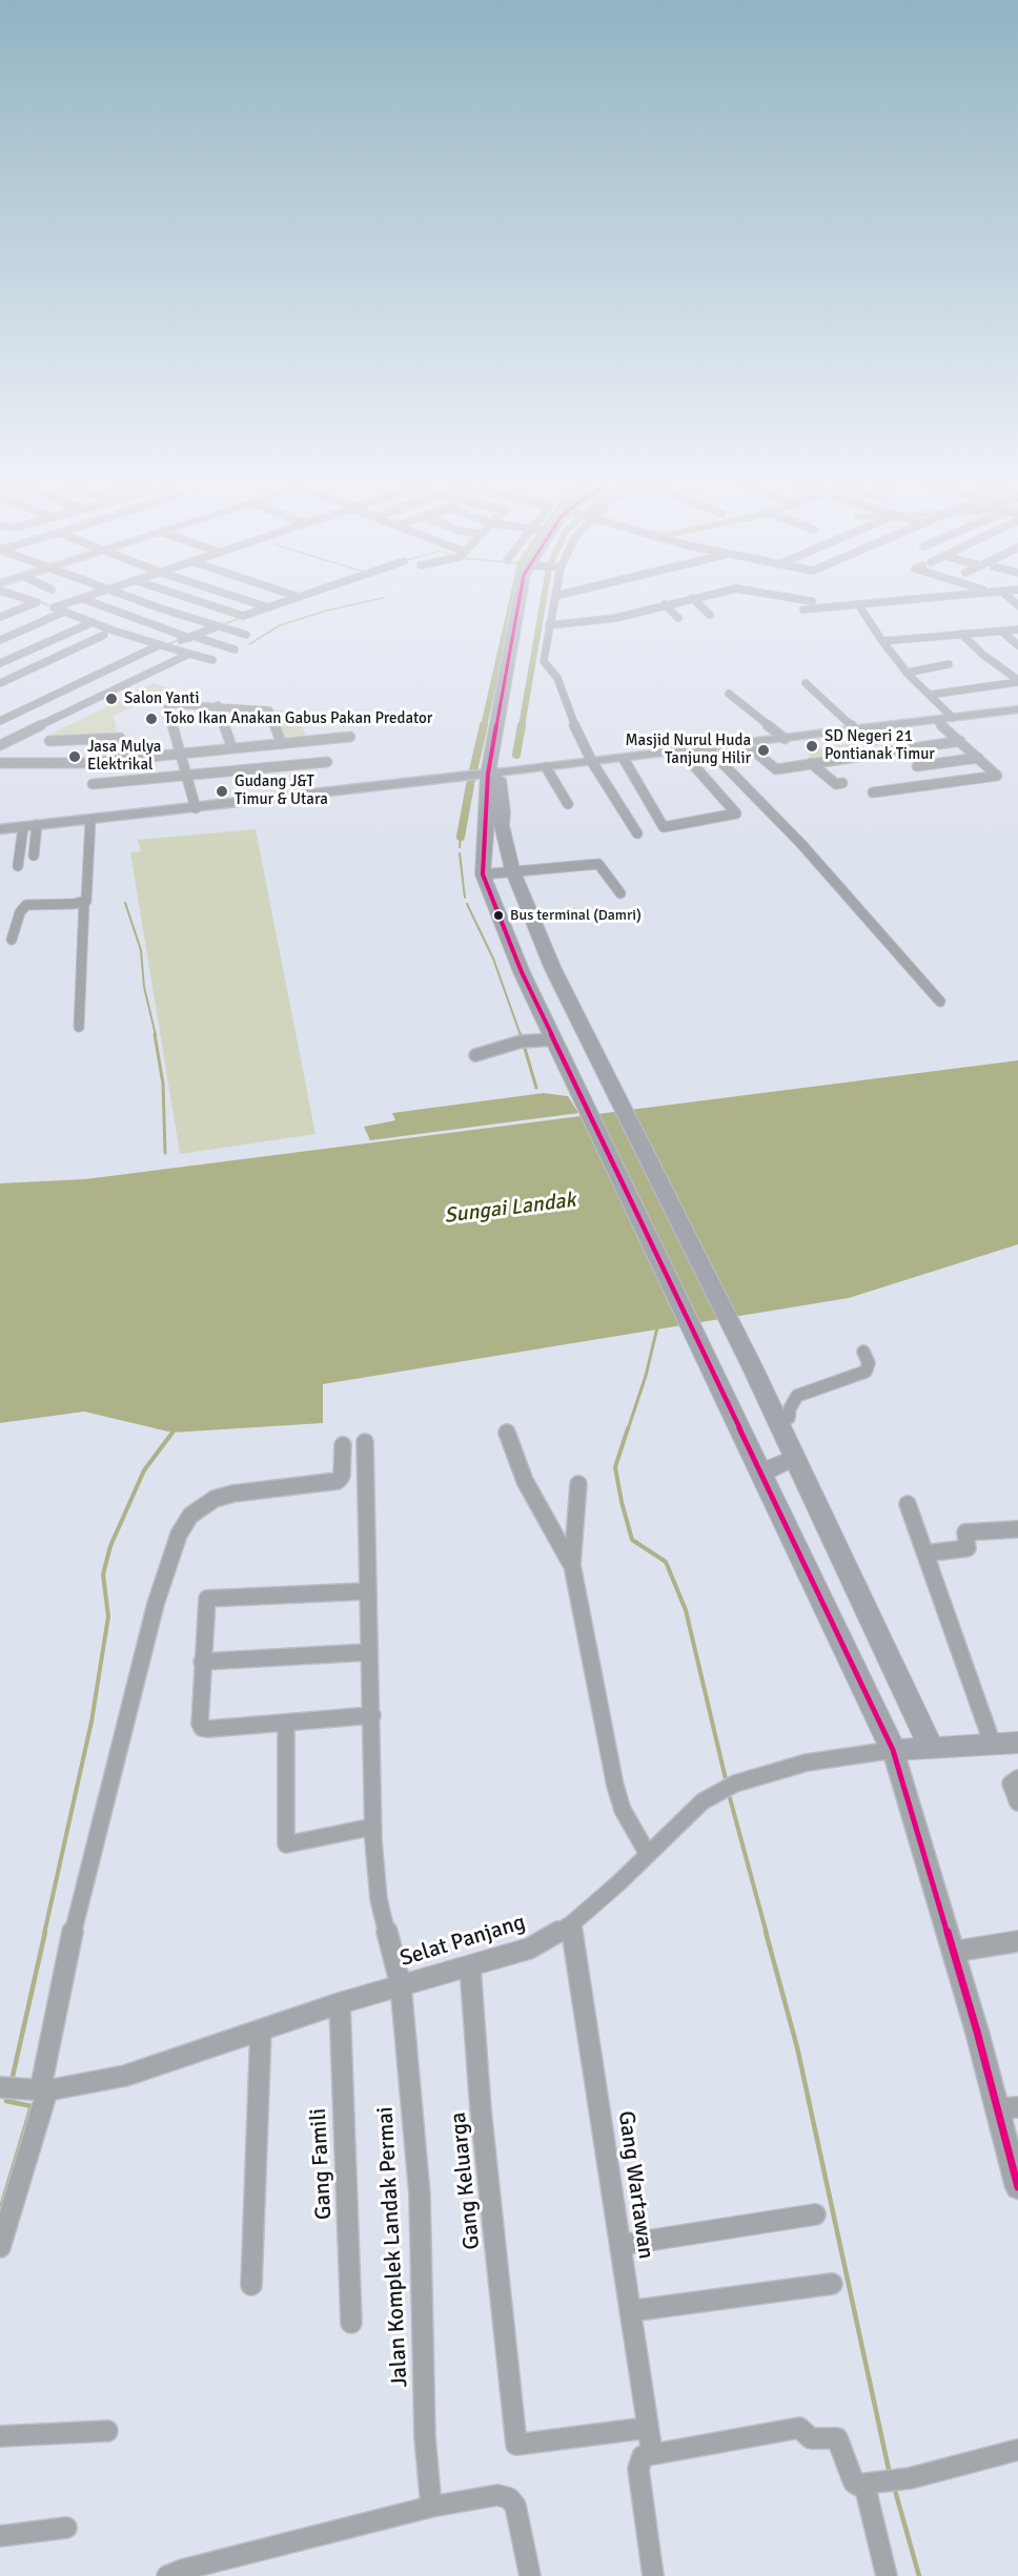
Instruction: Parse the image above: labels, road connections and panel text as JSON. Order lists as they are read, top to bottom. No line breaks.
{"streets":{"street":["Selat Panjang","Gang Famili","Gang Keluarga","Gang Wartawan","Jalan Komplek Landak Permai"]},"crossings":[["Selat Panjang","Gang Famili"],["Selat Panjang","Gang Keluarga"],["Selat Panjang","Gang Wartawan"],["Selat Panjang","Jalan Komplek Landak Permai"],["Gang Keluarga","Gang Wartawan"]],"water":["Sungai Landak"],"places":["Salon Yanti","Toko Ikan Anakan Gabus Pakan Predator","SD Negeri 21 Pontianak Timur","Masjid Nurul Huda Tanjung Hilir","Jasa Mulya Elektrikal","Gudang J&T Timur & Utara","Bus terminal (Damri)"]}
